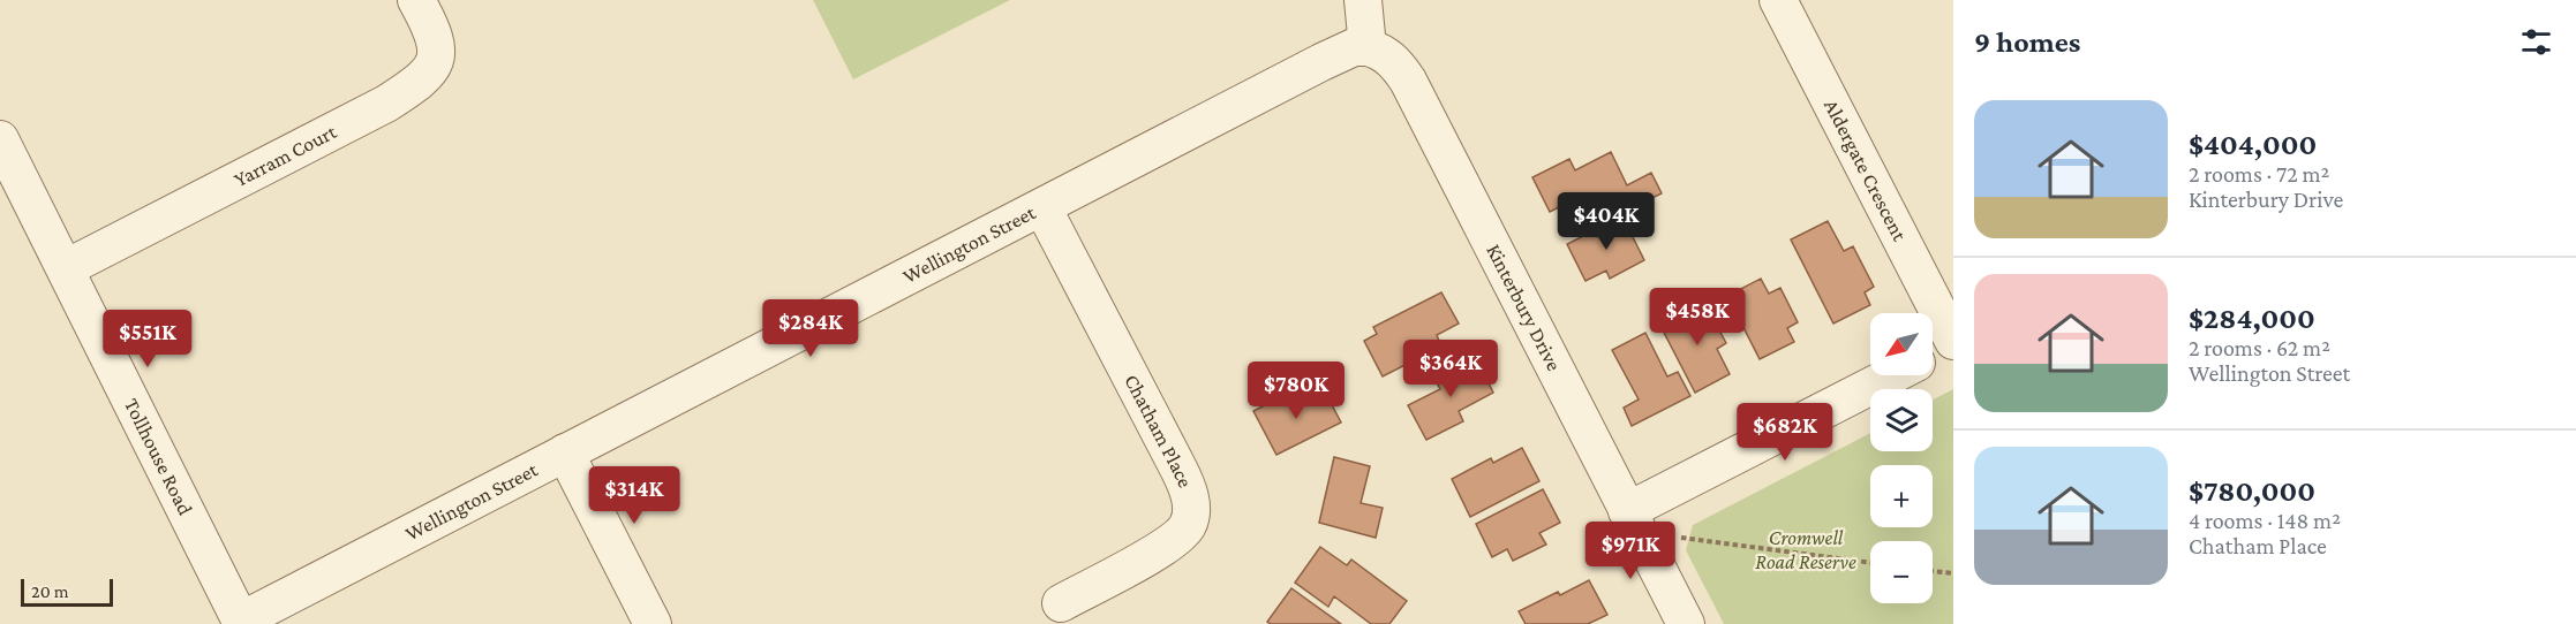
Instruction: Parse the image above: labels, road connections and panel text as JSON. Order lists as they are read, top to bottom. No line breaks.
{"streets":{"street":["Yarram Court","Aldergate Crescent","Wellington Street","Kinterbury Drive","Chatham Place","Tollhouse Road"]},"crossings":[["Yarram Court","Tollhouse Road"],["Wellington Street","Kinterbury Drive"],["Wellington Street","Chatham Place"],["Wellington Street","Tollhouse Road"]],"parks":["Cromwell Road Reserve"],"scale_bar":"20 m","north":"bottom left","page":{"heading":"9 homes","list":[{"name":"$404,000","note":"2 rooms · 72 m² · Kinterbury Drive"},{"name":"$284,000","note":"2 rooms · 62 m² · Wellington Street"},{"name":"$780,000","note":"4 rooms · 148 m² · Chatham Place"}],"price":["$404K","$458K","$284K","$551K","$364K","$780K","$682K","$314K","$971K"],"map_buttons":["+","−"],"scale":"20 m"}}
